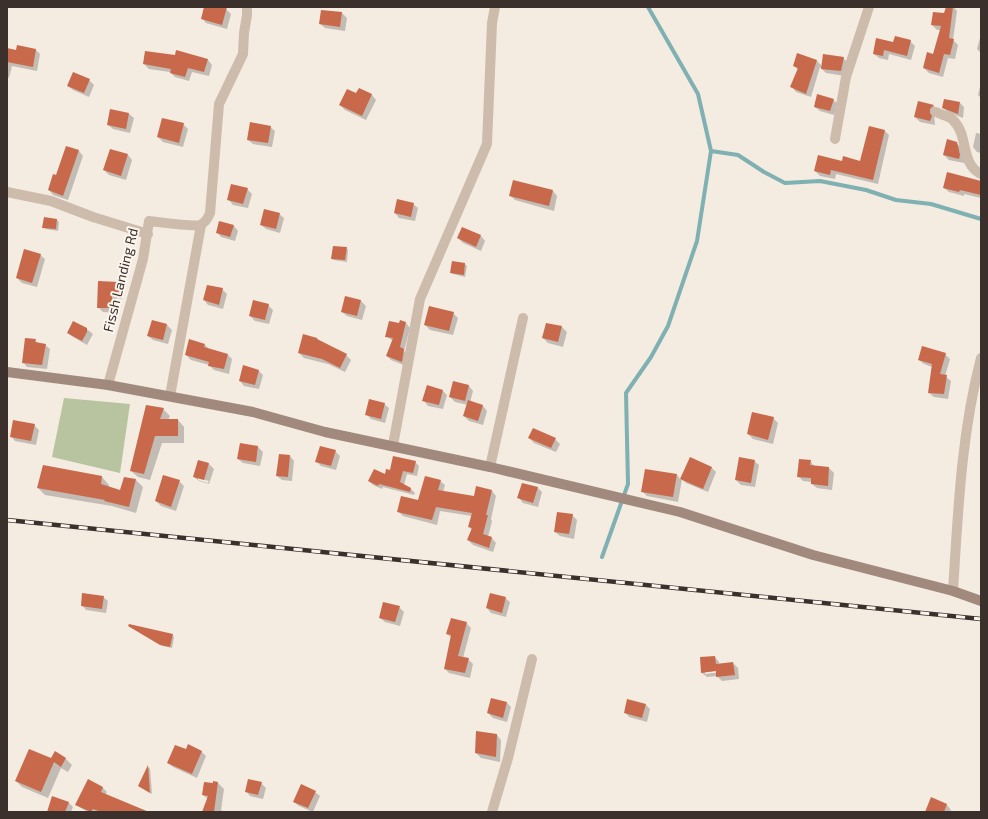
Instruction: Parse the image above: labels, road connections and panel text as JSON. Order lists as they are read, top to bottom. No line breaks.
{"streets":{"street":["Fissh Landing Rd"]}}
